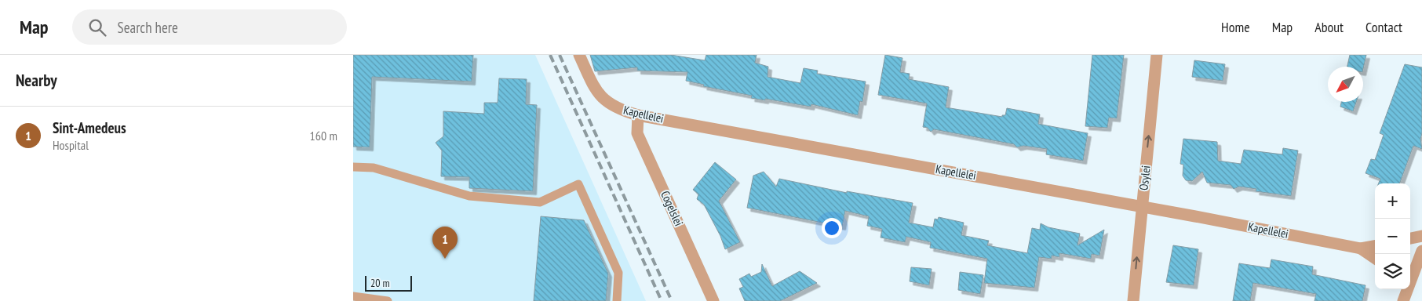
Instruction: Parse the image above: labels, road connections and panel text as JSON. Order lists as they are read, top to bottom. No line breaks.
{"streets":{"street":["Kapellelei","Osylei","Cogelslei"]},"crossings":[["Kapellelei","Osylei"],["Kapellelei","Cogelslei"]],"one_way":["Osylei"],"scale_bar":"20 m","north":"bottom left","page":{"header":"Map","search":"Search here","nav":["Home","Map","About","Contact"],"heading":"Nearby","list":[{"mark":"1","name":"Sint-Amedeus","note":"Hospital","value":"160 m"}],"map_buttons":["+","−"],"pins":"1","scale":"20 m"}}
